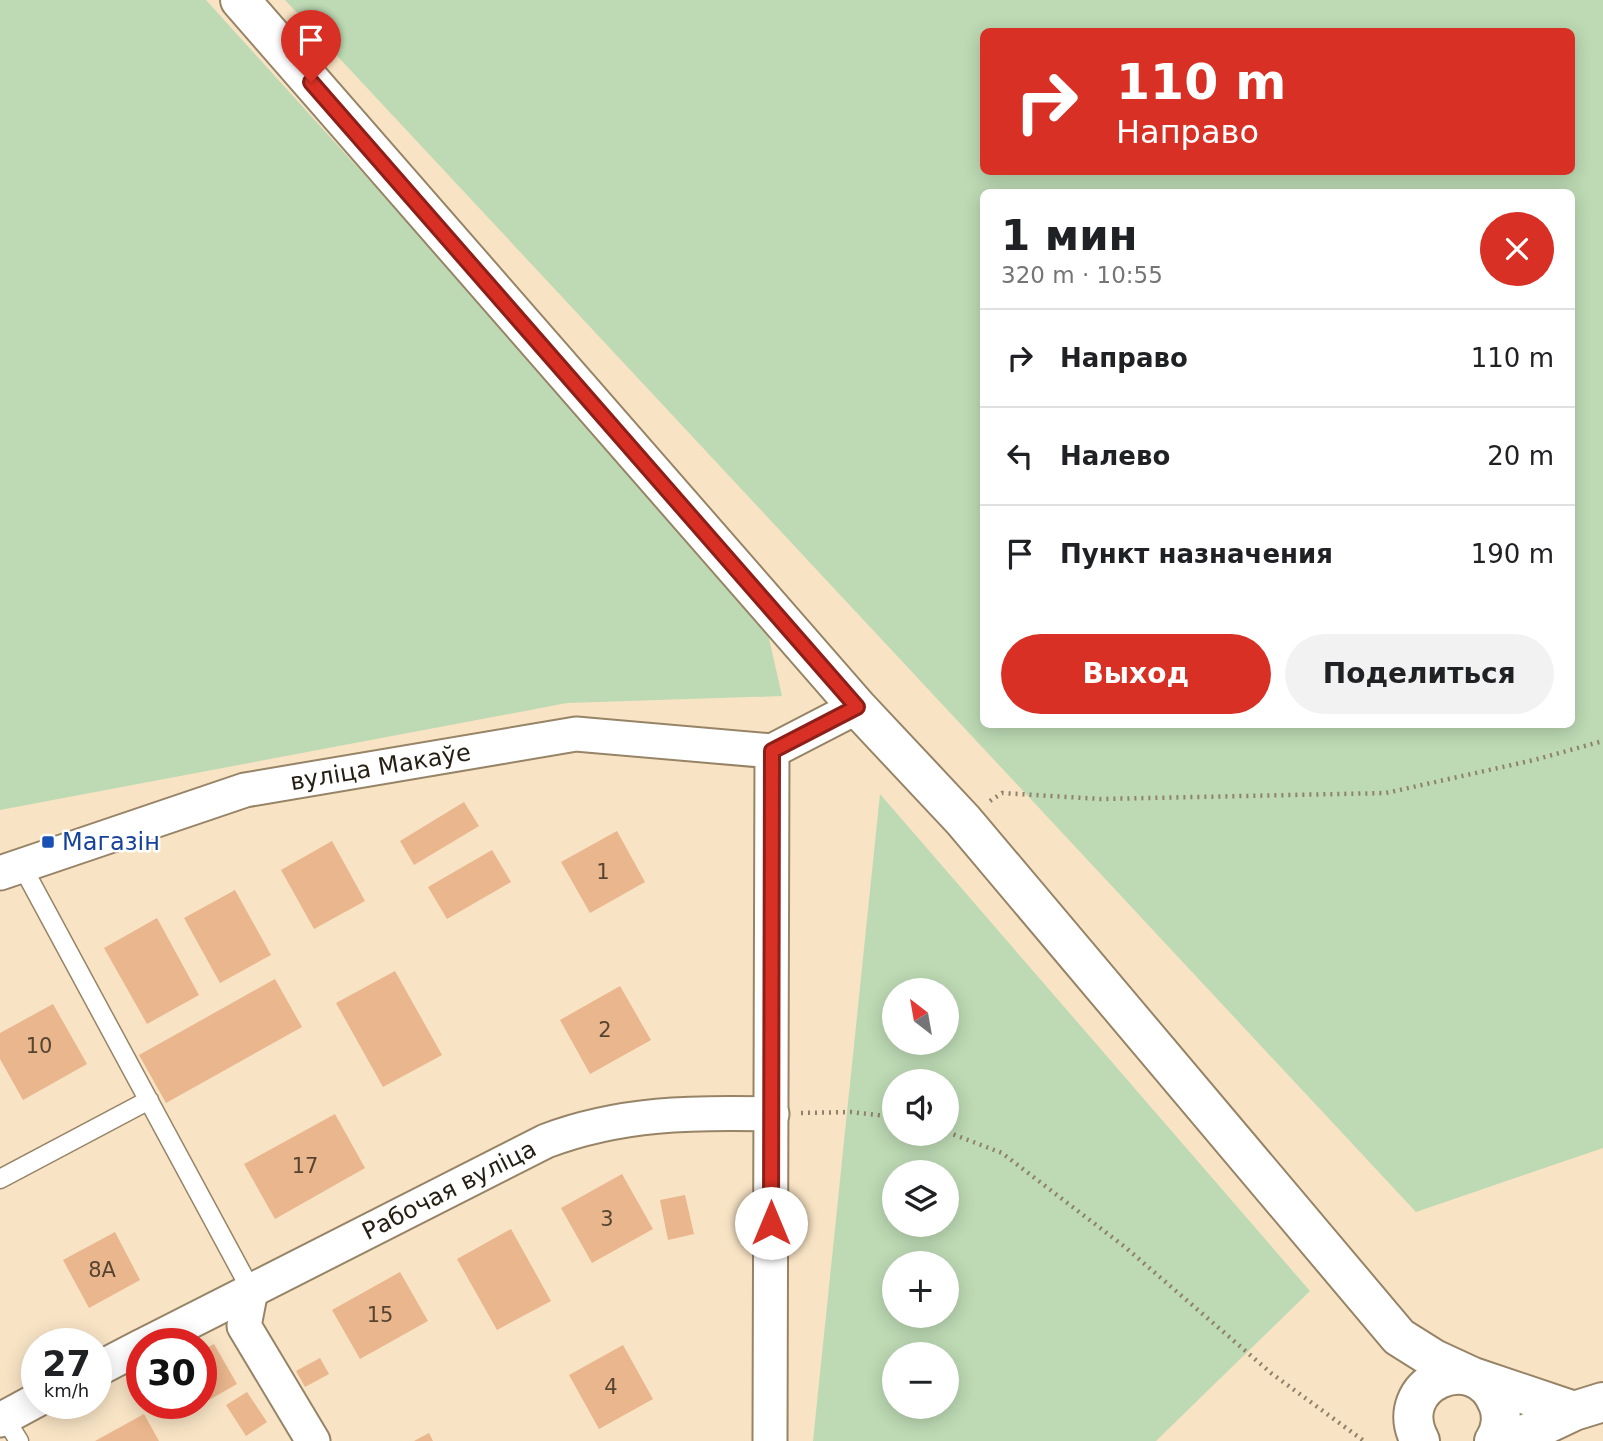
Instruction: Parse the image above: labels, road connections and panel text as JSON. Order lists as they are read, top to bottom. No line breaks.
{"streets":{"street":["вуліца Макаўе","Рабочая вуліца"]},"places":{"transit":["Магазін"]},"house_numbers":["1","2","10","17","3","8А","15","4"],"north":"top left","page":{"turn":["110 m","Направо"],"heading":["1 мин","320 m · 10:55"],"list":[{"name":"Направо","value":"110 m"},{"name":"Налево","value":"20 m"},{"name":"Пункт назначения","value":"190 m"}],"buttons":["Выход","Поделиться"],"map_buttons":["+","−"],"speed":"27 km/h","limit":"30"}}
